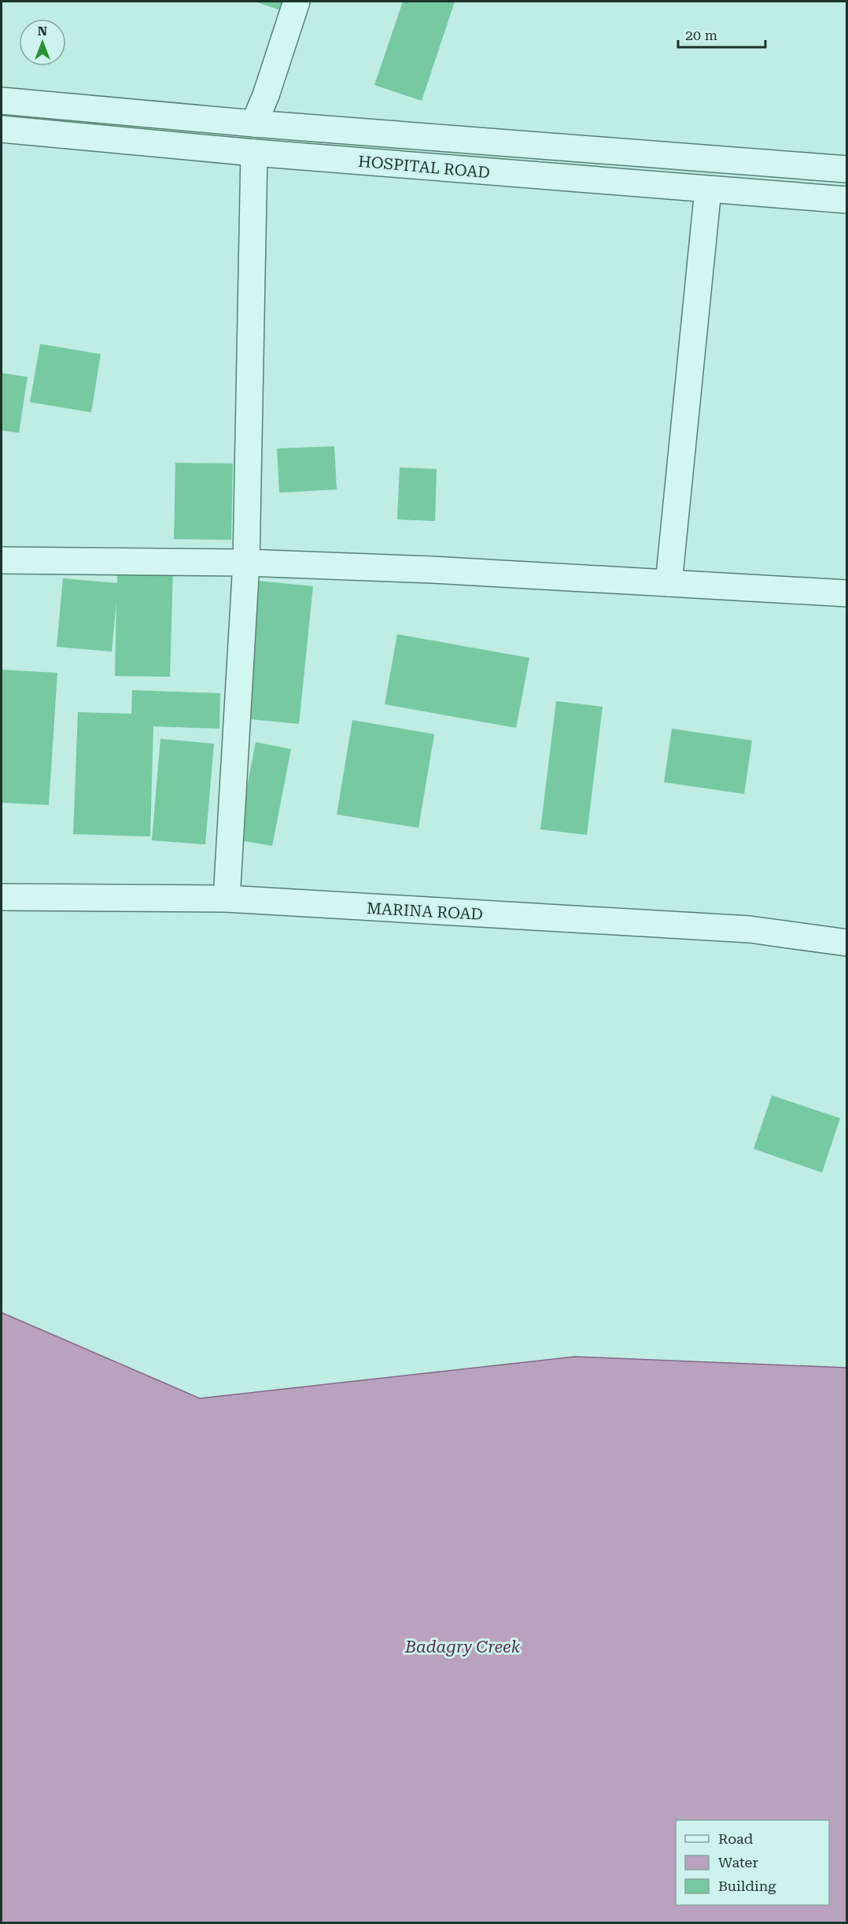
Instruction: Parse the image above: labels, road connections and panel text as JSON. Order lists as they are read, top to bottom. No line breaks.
{"streets":{"street":["HOSPITAL ROAD","MARINA ROAD"]},"water":["Badagry Creek"],"legend":["Road","Water","Building"],"scale_bar":"20 m","north":"top"}
